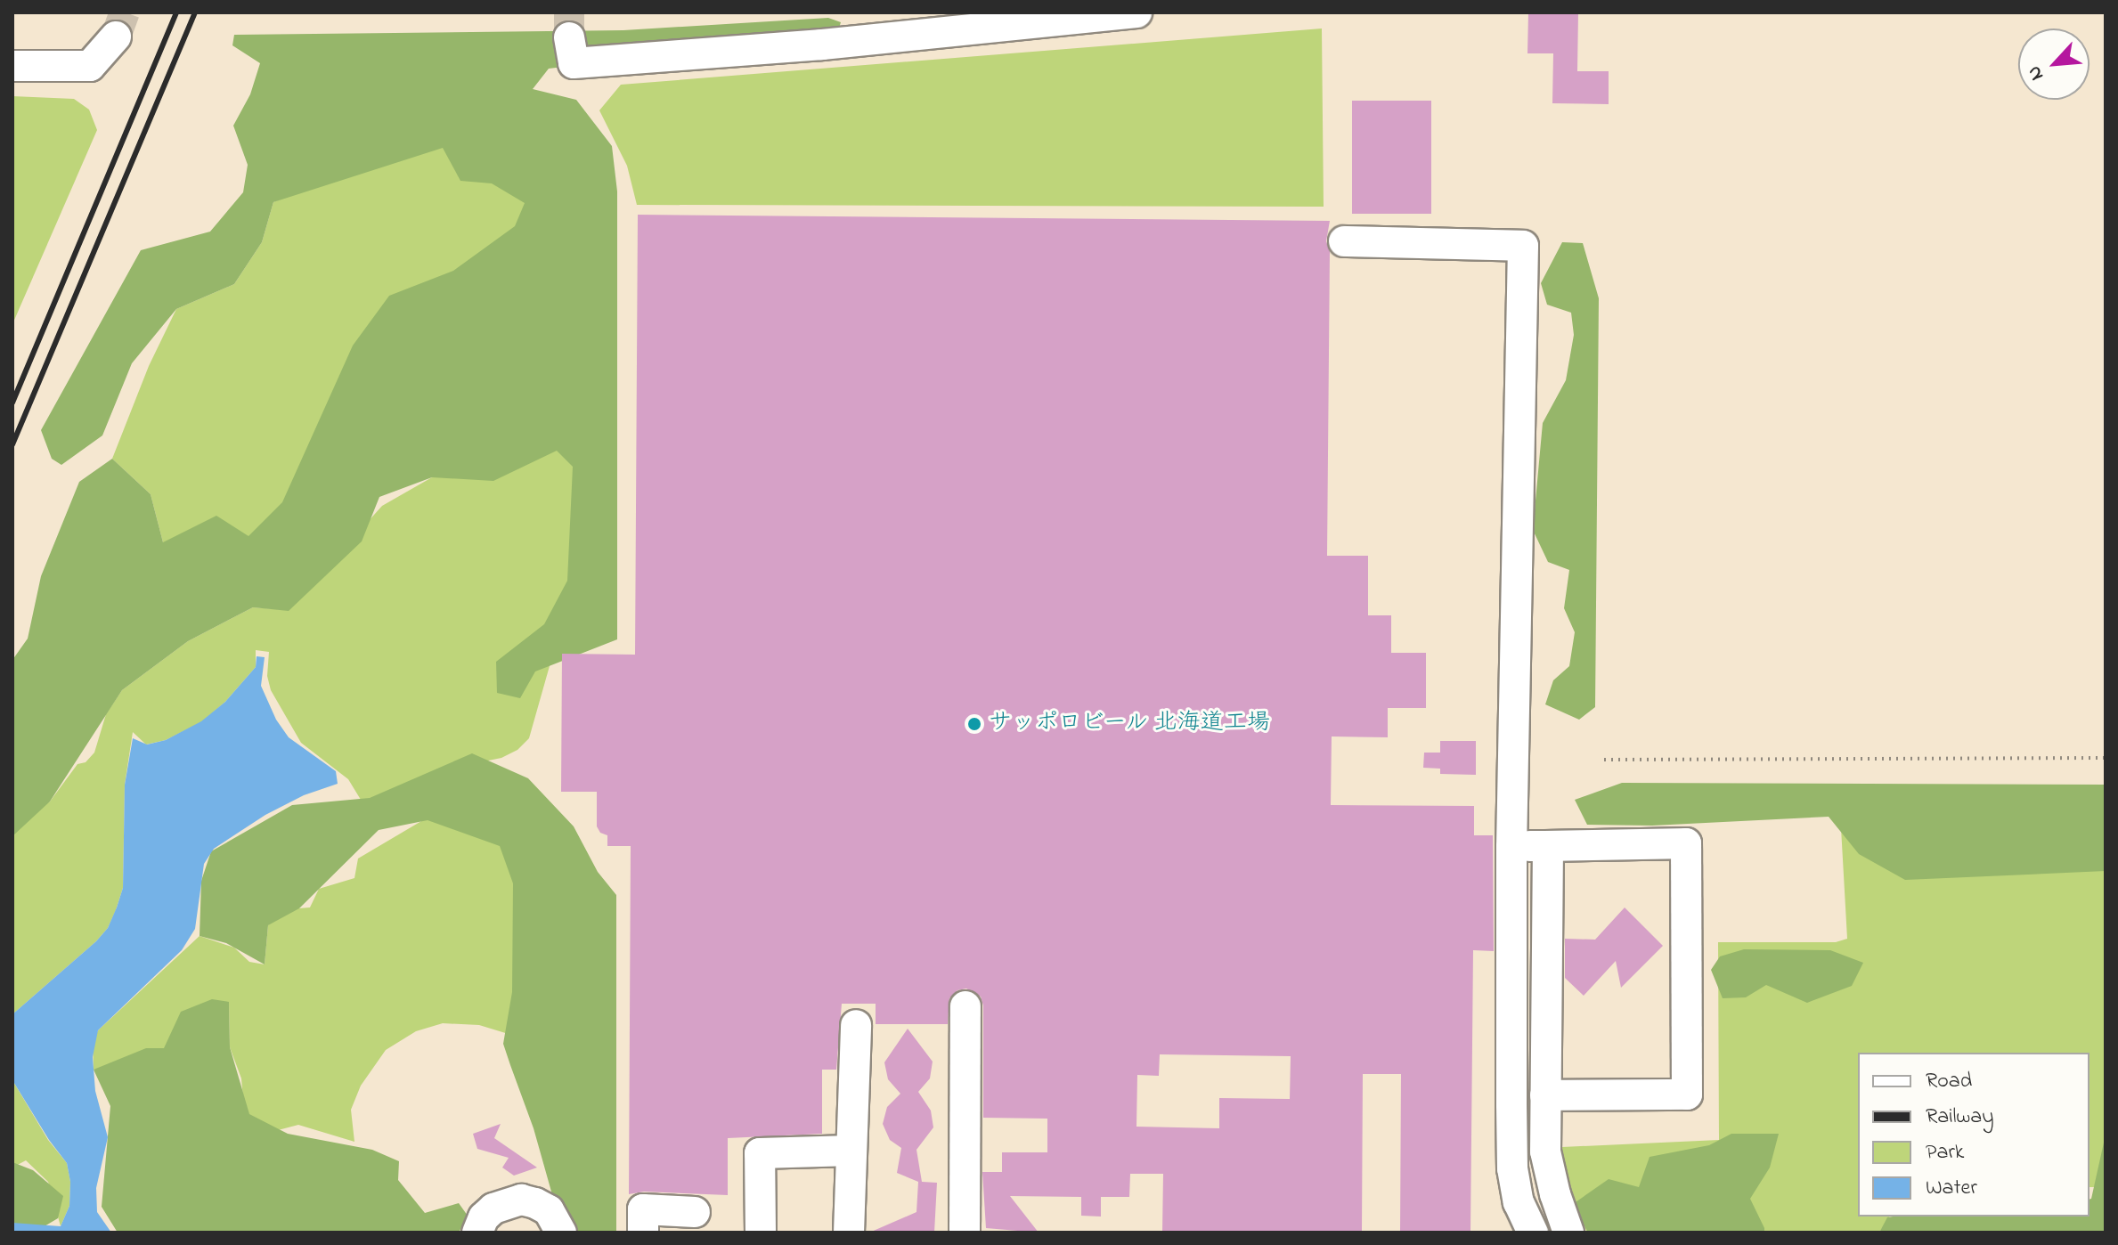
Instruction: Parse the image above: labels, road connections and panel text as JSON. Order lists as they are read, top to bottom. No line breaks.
{"places":["サッポロビール 北海道工場"],"legend":["Road","Railway","Park","Water"],"north":"bottom left"}
